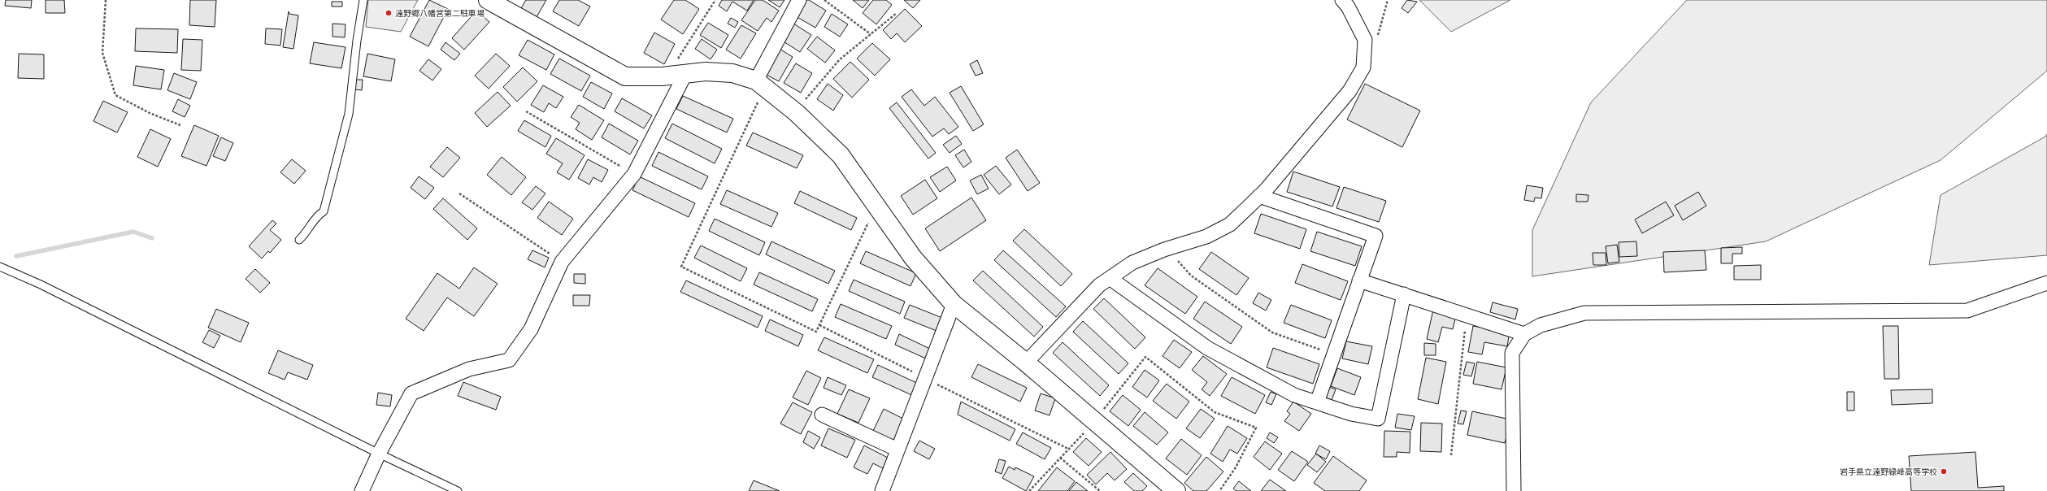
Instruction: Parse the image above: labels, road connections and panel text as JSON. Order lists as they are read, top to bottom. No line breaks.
{"places":["遠野郷八幡宮第二駐車場","岩手県立遠野緑峰高等学校"]}
